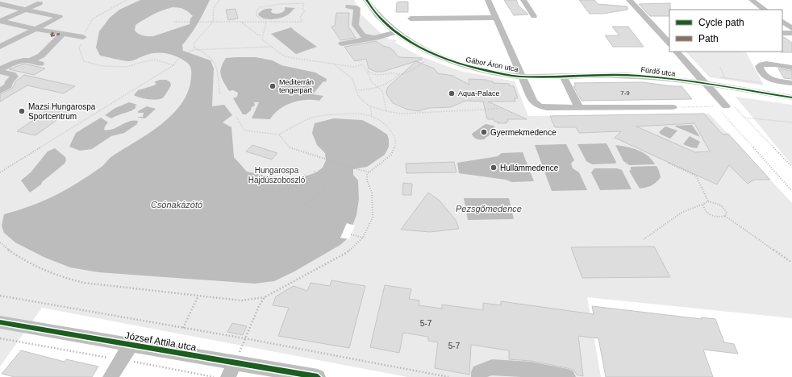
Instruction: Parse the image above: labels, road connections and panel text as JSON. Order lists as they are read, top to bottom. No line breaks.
{"streets":{"street":["Gábor Áron utca","Fürdő utca","József Attila utca"]},"crossings":[["Gábor Áron utca","Fürdő utca"]],"water":["Csónakázótó","Pezsgőmedence"],"parks":["Hungarospa Hajdúszoboszló"],"places":["Mediterrán tengerpart","Aqua-Palace","Mazsi Hungarospa Sportcentrum","Gyermekmedence","Hullámmedence"],"house_numbers":["7-9","5-7","5-7"],"legend":["Cycle path","Path"]}
